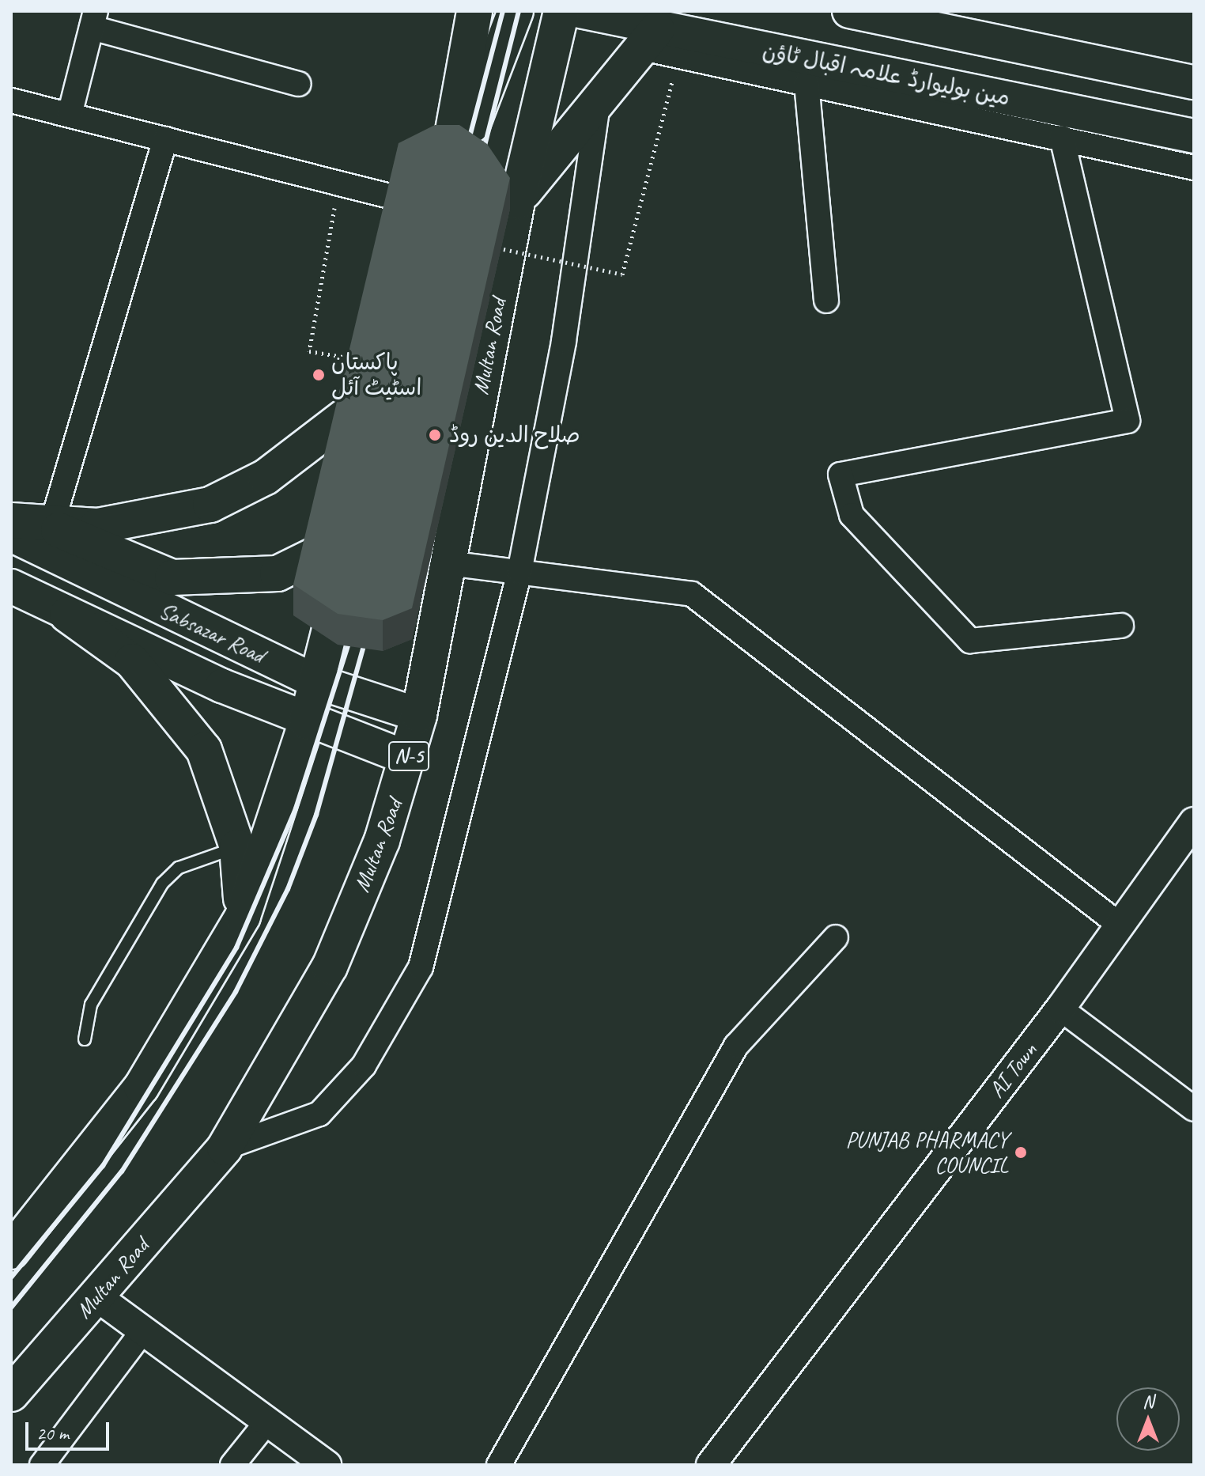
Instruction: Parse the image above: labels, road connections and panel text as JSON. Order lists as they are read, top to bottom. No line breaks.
{"streets":{"main road":["مین بولیوارڈ علامہ اقبال ٹاؤن","Multan Road","Sabsazar Road","N-5"],"street":["AI Town"]},"crossings":[["Multan Road","Sabsazar Road"]],"places":["پاکستان اسٹیٹ آئل","صلاح الدین روڈ","PUNJAB PHARMACY COUNCIL"],"scale_bar":"20 m","north":"top"}
